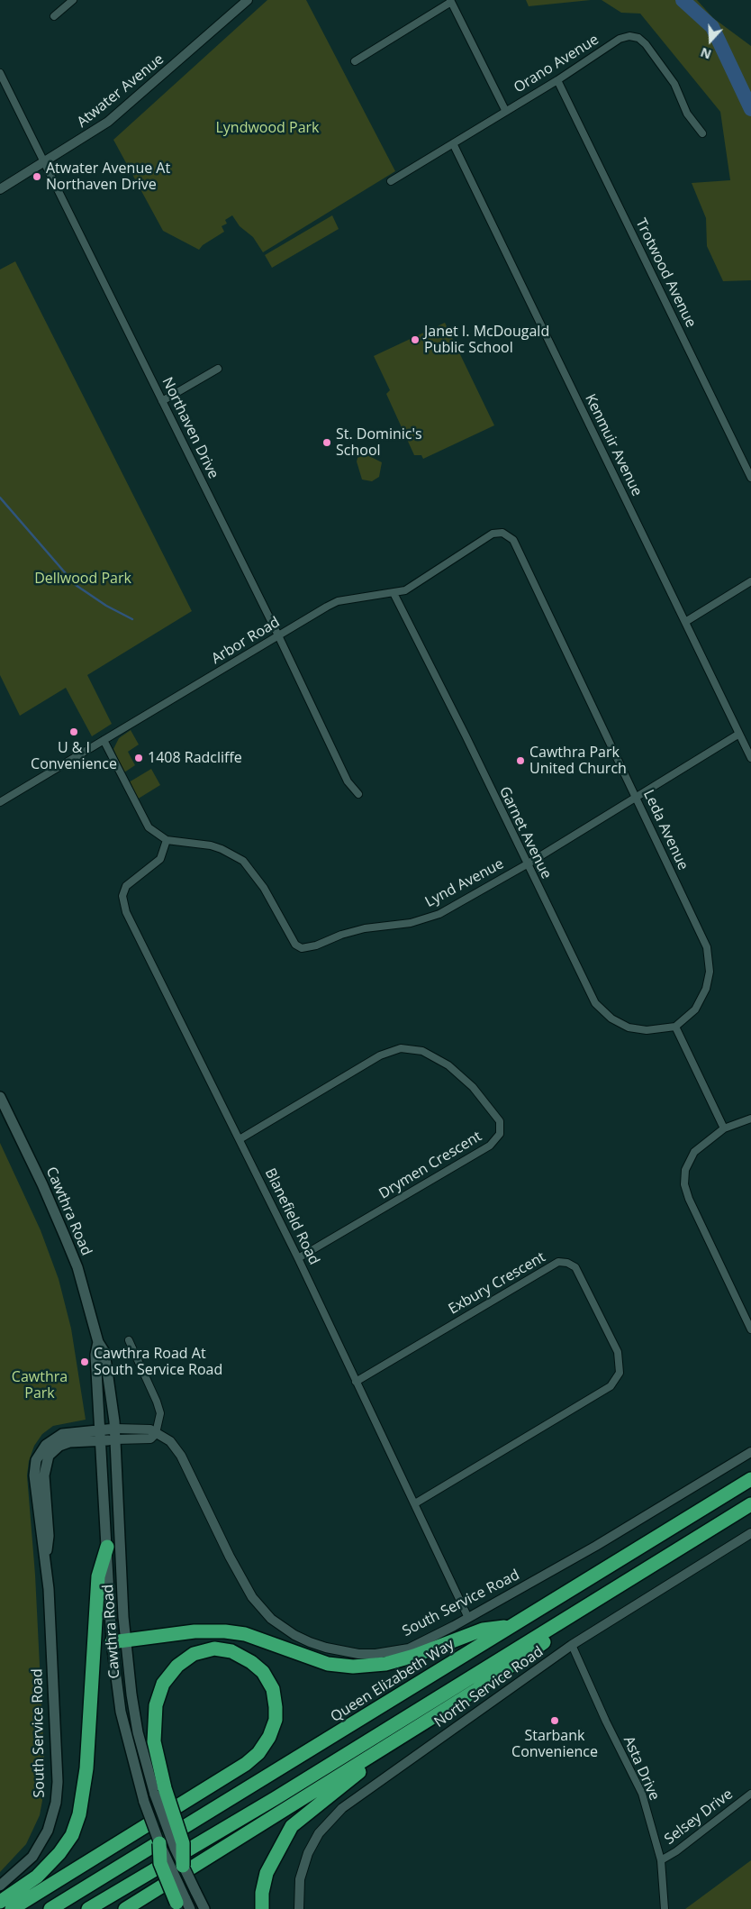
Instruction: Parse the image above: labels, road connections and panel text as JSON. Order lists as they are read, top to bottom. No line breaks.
{"streets":{"highway":["Queen Elizabeth Way"],"main road":["Cawthra Road","South Service Road"],"street":["Orano Avenue","Atwater Avenue","Trotwood Avenue","Northaven Drive","Kenmuir Avenue","Arbor Road","Leda Avenue","Garnet Avenue","Lynd Avenue","Drymen Crescent","Blanefield Road","Exbury Crescent","North Service Road","Asta Drive","Selsey Drive"]},"crossings":[["Orano Avenue","Trotwood Avenue"],["Orano Avenue","Kenmuir Avenue"],["Atwater Avenue","Northaven Drive"],["Northaven Drive","Arbor Road"],["Kenmuir Avenue","Lynd Avenue"],["Arbor Road","Leda Avenue"],["Arbor Road","Garnet Avenue"],["Leda Avenue","Garnet Avenue"],["Leda Avenue","Lynd Avenue"],["Garnet Avenue","Lynd Avenue"],["Lynd Avenue","Blanefield Road"],["Drymen Crescent","Blanefield Road"],["Cawthra Road","South Service Road"],["Blanefield Road","Exbury Crescent"],["Blanefield Road","South Service Road"],["North Service Road","Asta Drive"],["Asta Drive","Selsey Drive"]],"parks":["Lyndwood Park","Dellwood Park","Cawthra Park"],"places":["Atwater Avenue At Northaven Drive","Janet I. McDougald Public School","St. Dominic's School","U & I Convenience","1408 Radcliffe","Cawthra Park United Church","Cawthra Road At South Service Road","Starbank Convenience"],"north":"bottom"}
